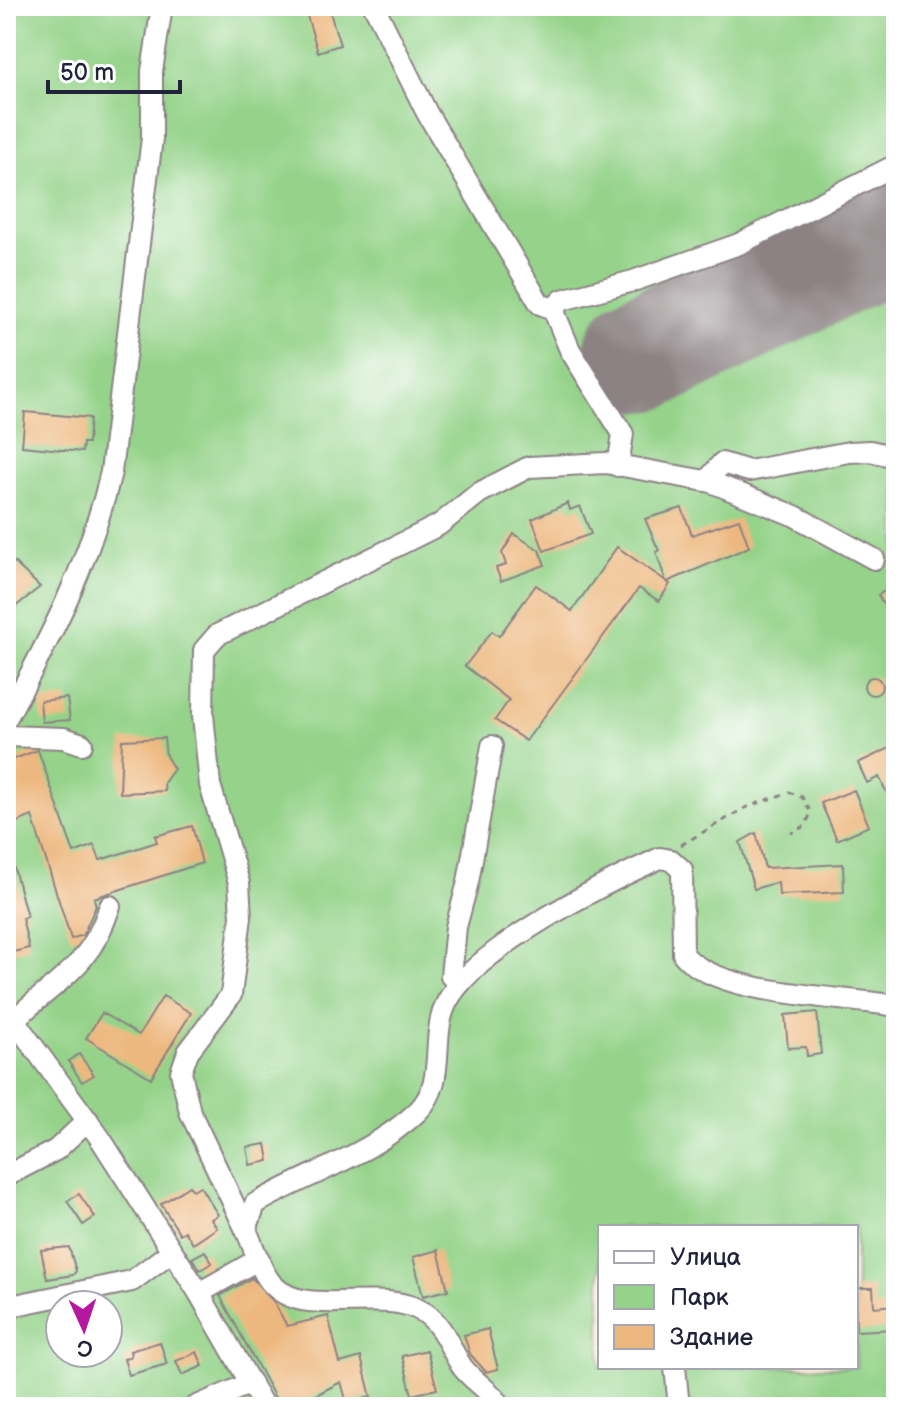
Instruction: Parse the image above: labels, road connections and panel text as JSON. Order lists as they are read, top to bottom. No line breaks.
{"legend":["Улица","Парк","Здание"],"scale_bar":"50 m","north":"bottom"}
